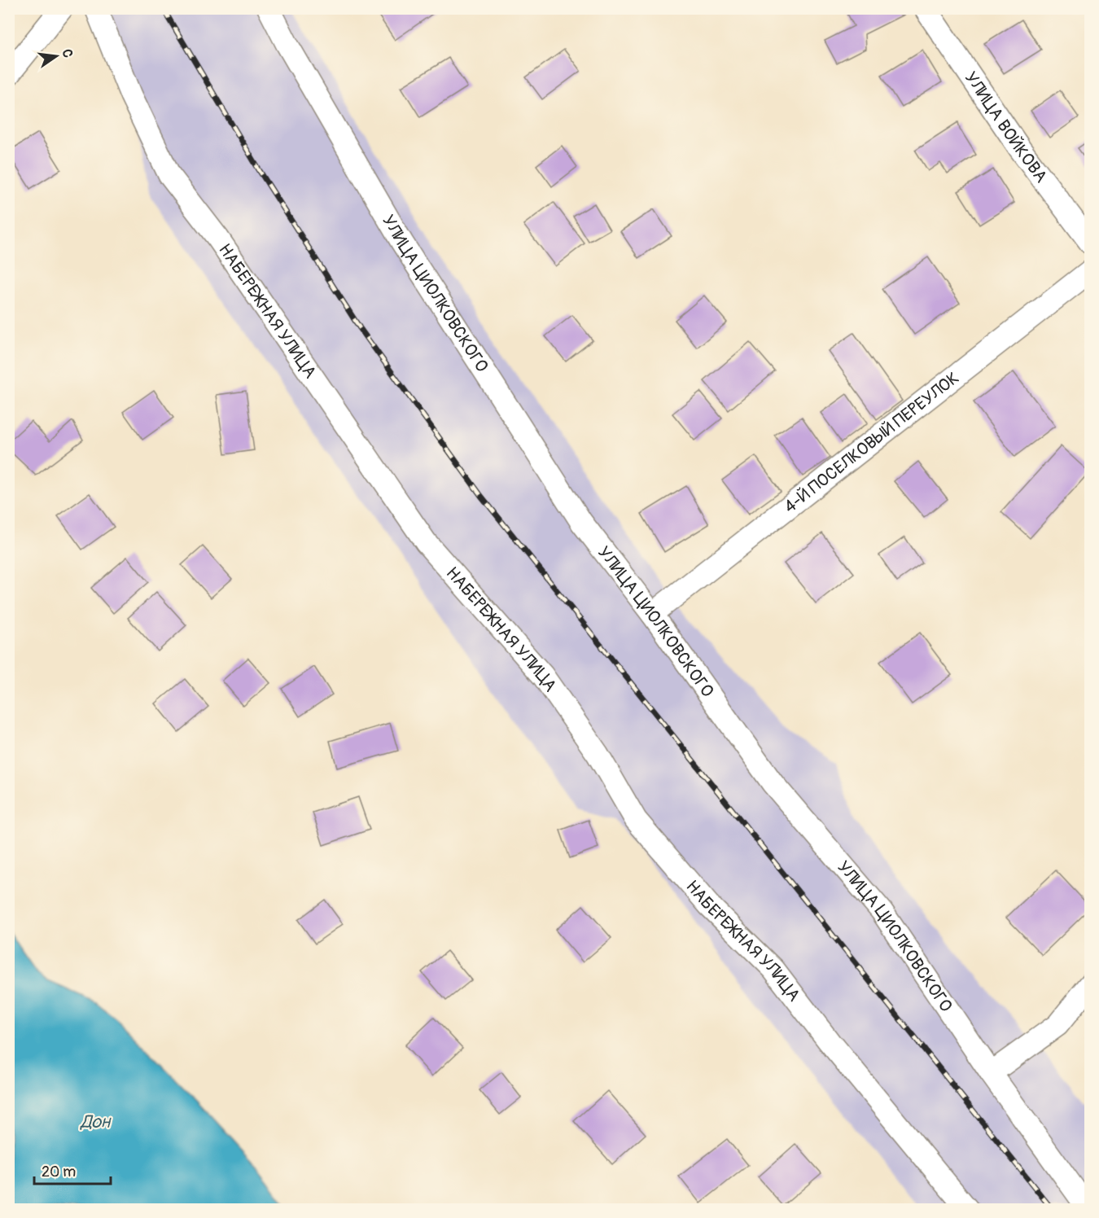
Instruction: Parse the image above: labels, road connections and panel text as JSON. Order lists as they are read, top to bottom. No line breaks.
{"streets":{"street":["УЛИЦА ВОЙКОВА","УЛИЦА ЦИОЛКОВСКОГО","НАБЕРЕЖНАЯ УЛИЦА","4-Й ПОСЕЛКОВЫЙ ПЕРЕУЛОК"]},"crossings":[["УЛИЦА ЦИОЛКОВСКОГО","4-Й ПОСЕЛКОВЫЙ ПЕРЕУЛОК"]],"water":["Дон"],"scale_bar":"20 m","north":"right"}
